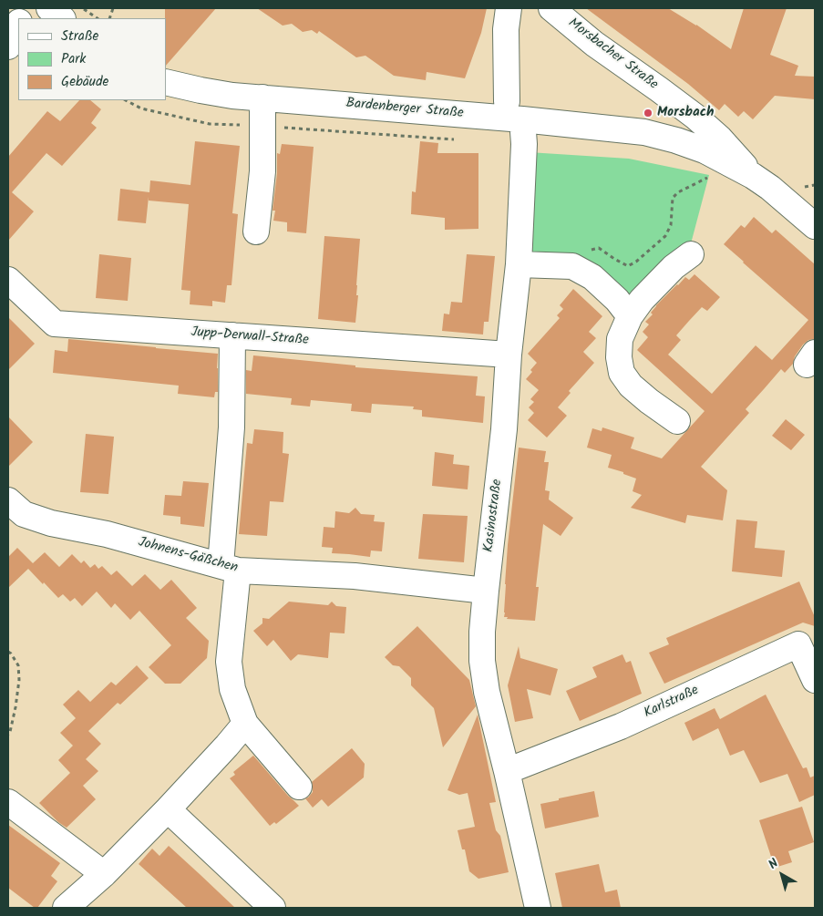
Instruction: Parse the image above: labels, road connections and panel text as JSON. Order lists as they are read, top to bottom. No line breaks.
{"streets":{"street":["Morsbacher Straße","Bardenberger Straße","Jupp-Derwall-Straße","Kasinostraße","Johnens-Gäßchen","Karlstraße"]},"crossings":[["Morsbacher Straße","Bardenberger Straße"],["Bardenberger Straße","Kasinostraße"],["Jupp-Derwall-Straße","Kasinostraße"],["Kasinostraße","Johnens-Gäßchen"],["Kasinostraße","Karlstraße"]],"places":["Morsbach"],"legend":["Straße","Park","Gebäude"],"north":"top left"}
